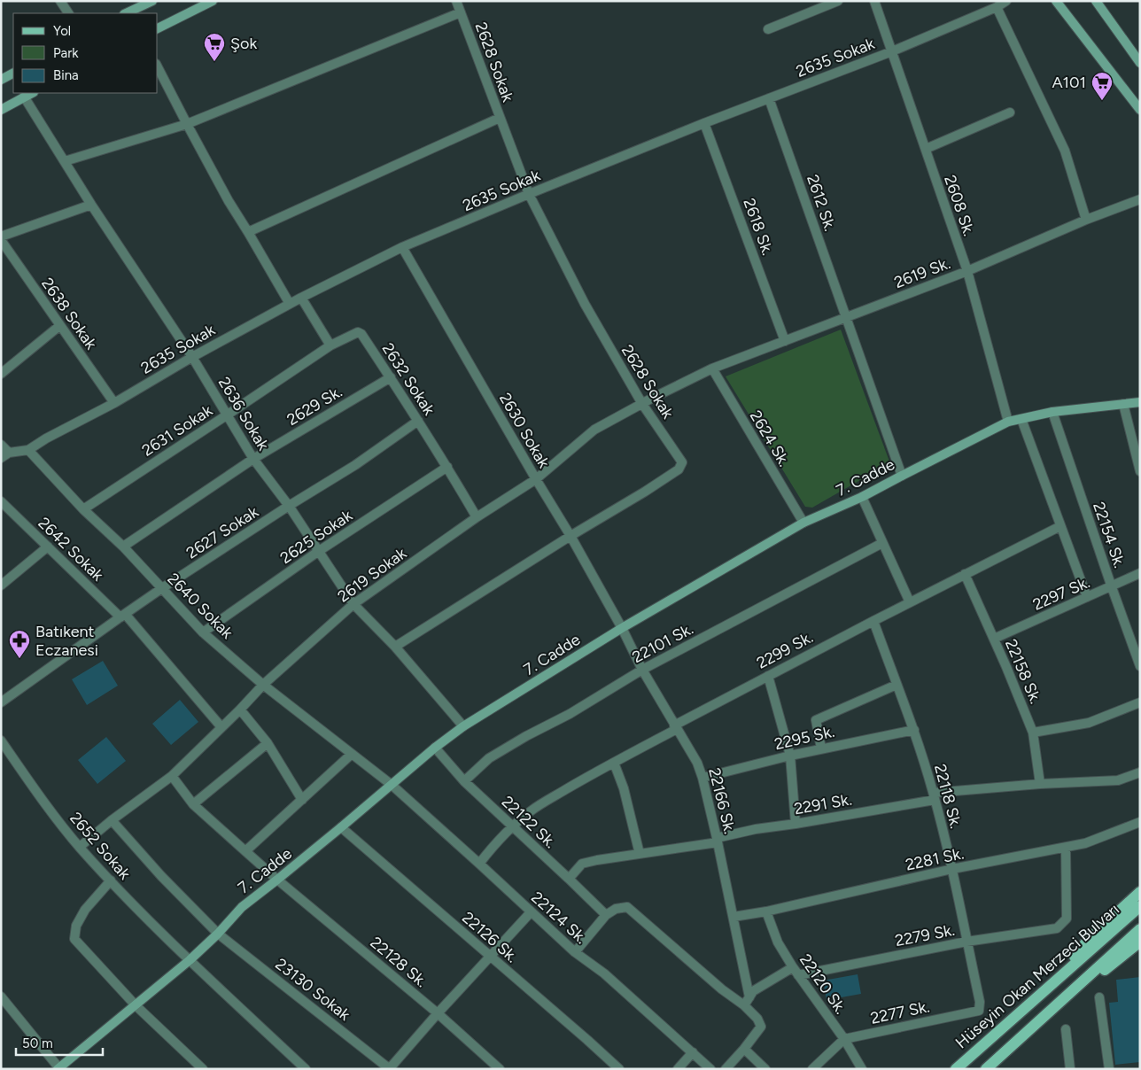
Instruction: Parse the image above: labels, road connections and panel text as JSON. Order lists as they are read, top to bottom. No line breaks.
{"streets":{"main road":["Hüseyin Okan Merzeci Bulvarı"],"street":["2635 Sokak","2628 Sokak","2612 Sk.","2608 Sk.","2618 Sk.","2619 Sk.","2638 Sokak","2632 Sokak","2629 Sk.","2636 Sokak","2631 Sokak","2630 Sokak","2624 Sk.","7. Cadde","2627 Sokak","22154 Sk.","2625 Sokak","2642 Sokak","2619 Sokak","2297 Sk.","2640 Sokak","22101 Sk.","2299 Sk.","22158 Sk.","2295 Sk.","22118 Sk.","22166 Sk.","2291 Sk.","22122 Sk.","2652 Sokak","2281 Sk.","22124 Sk.","2279 Sk.","22126 Sk.","22128 Sk.","22120 Sk.","23130 Sokak","2277 Sk."]},"crossings":[["2635 Sokak","2628 Sokak"],["2635 Sokak","2612 Sk."],["2635 Sokak","2608 Sk."],["2635 Sokak","2618 Sk."],["2635 Sokak","2638 Sokak"],["2635 Sokak","2636 Sokak"],["2635 Sokak","2630 Sokak"],["2635 Sokak","2640 Sokak"],["2628 Sokak","2636 Sokak"],["2628 Sokak","2630 Sokak"],["2628 Sokak","2619 Sokak"],["2612 Sk.","2619 Sk."],["2612 Sk.","7. Cadde"],["2608 Sk.","2619 Sk."],["2608 Sk.","7. Cadde"],["2618 Sk.","2619 Sk."],["2619 Sk.","2624 Sk."],["2619 Sk.","2619 Sokak"],["2632 Sokak","2629 Sk."],["2632 Sokak","2631 Sokak"],["2632 Sokak","2627 Sokak"],["2632 Sokak","2625 Sokak"],["2632 Sokak","2619 Sokak"],["2629 Sk.","2636 Sokak"],["2629 Sk.","2640 Sokak"],["2636 Sokak","2631 Sokak"],["2636 Sokak","7. Cadde"],["2636 Sokak","2627 Sokak"],["2636 Sokak","2625 Sokak"],["2636 Sokak","2619 Sokak"],["2631 Sokak","2640 Sokak"],["2630 Sokak","7. Cadde"],["2630 Sokak","2619 Sokak"],["2630 Sokak","22166 Sk."],["2624 Sk.","7. Cadde"],["2624 Sk.","2619 Sokak"],["7. Cadde","22154 Sk."],["7. Cadde","2640 Sokak"],["7. Cadde","22166 Sk."],["7. Cadde","22122 Sk."],["7. Cadde","2652 Sokak"],["7. Cadde","22124 Sk."],["7. Cadde","22126 Sk."],["7. Cadde","22128 Sk."],["7. Cadde","23130 Sokak"],["2627 Sokak","2642 Sokak"],["2627 Sokak","2640 Sokak"],["22154 Sk.","2297 Sk."],["2625 Sokak","2640 Sokak"],["2642 Sokak","2619 Sokak"],["2619 Sokak","2640 Sokak"],["2619 Sokak","2652 Sokak"],["2619 Sokak","22128 Sk."],["2619 Sokak","23130 Sokak"],["2297 Sk.","22158 Sk."],["2640 Sokak","22124 Sk."],["22101 Sk.","22166 Sk."],["22101 Sk.","22122 Sk."],["2299 Sk.","22158 Sk."],["2299 Sk.","22118 Sk."],["2299 Sk.","22166 Sk."],["2299 Sk.","22122 Sk."],["2299 Sk.","22124 Sk."],["22158 Sk.","2291 Sk."],["2295 Sk.","22118 Sk."],["2295 Sk.","22166 Sk."],["22118 Sk.","2291 Sk."],["22118 Sk.","2281 Sk."],["22118 Sk.","2279 Sk."],["22118 Sk.","2277 Sk."],["22166 Sk.","2291 Sk."],["22166 Sk.","2281 Sk."],["22166 Sk.","2279 Sk."],["2291 Sk.","22122 Sk."],["2281 Sk.","2279 Sk."],["2281 Sk.","22120 Sk."],["2279 Sk.","22120 Sk."],["22120 Sk.","2277 Sk."]],"places":{"supermarket":["Şok","A101"],"pharmacy":["Batıkent Eczanesi"]},"legend":["Yol","Park","Bina"],"scale_bar":"50 m"}
